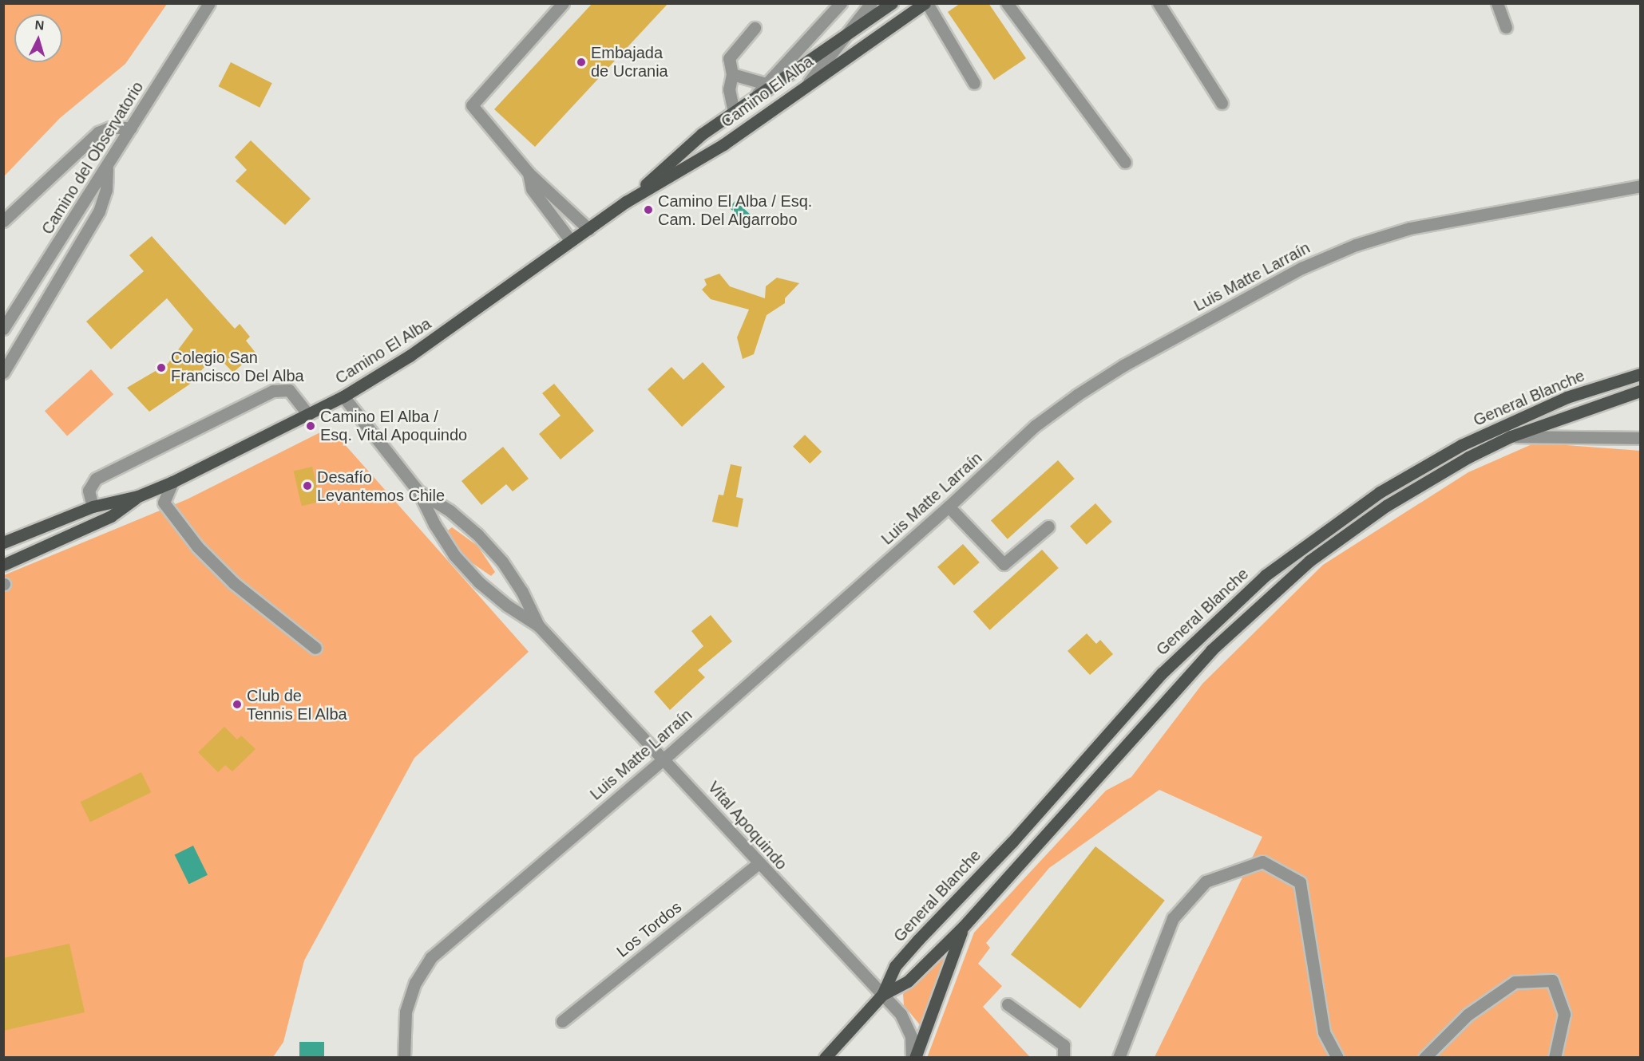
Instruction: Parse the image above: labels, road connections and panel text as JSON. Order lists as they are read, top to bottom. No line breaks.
{"streets":{"main road":["Camino El Alba","General Blanche"],"street":["Camino del Observatorio","Luis Matte Larraín","Vital Apoquindo","Los Tordos"]},"crossings":[["Camino El Alba","Vital Apoquindo"],["Luis Matte Larraín","Vital Apoquindo"],["General Blanche","Vital Apoquindo"],["Vital Apoquindo","Los Tordos"]],"places":["Embajada de Ucrania","Camino El Alba / Esq. Cam. Del Algarrobo","Colegio San Francisco Del Alba","Camino El Alba / Esq. Vital Apoquindo","Desafío Levantemos Chile","Club de Tennis El Alba"],"north":"top"}
